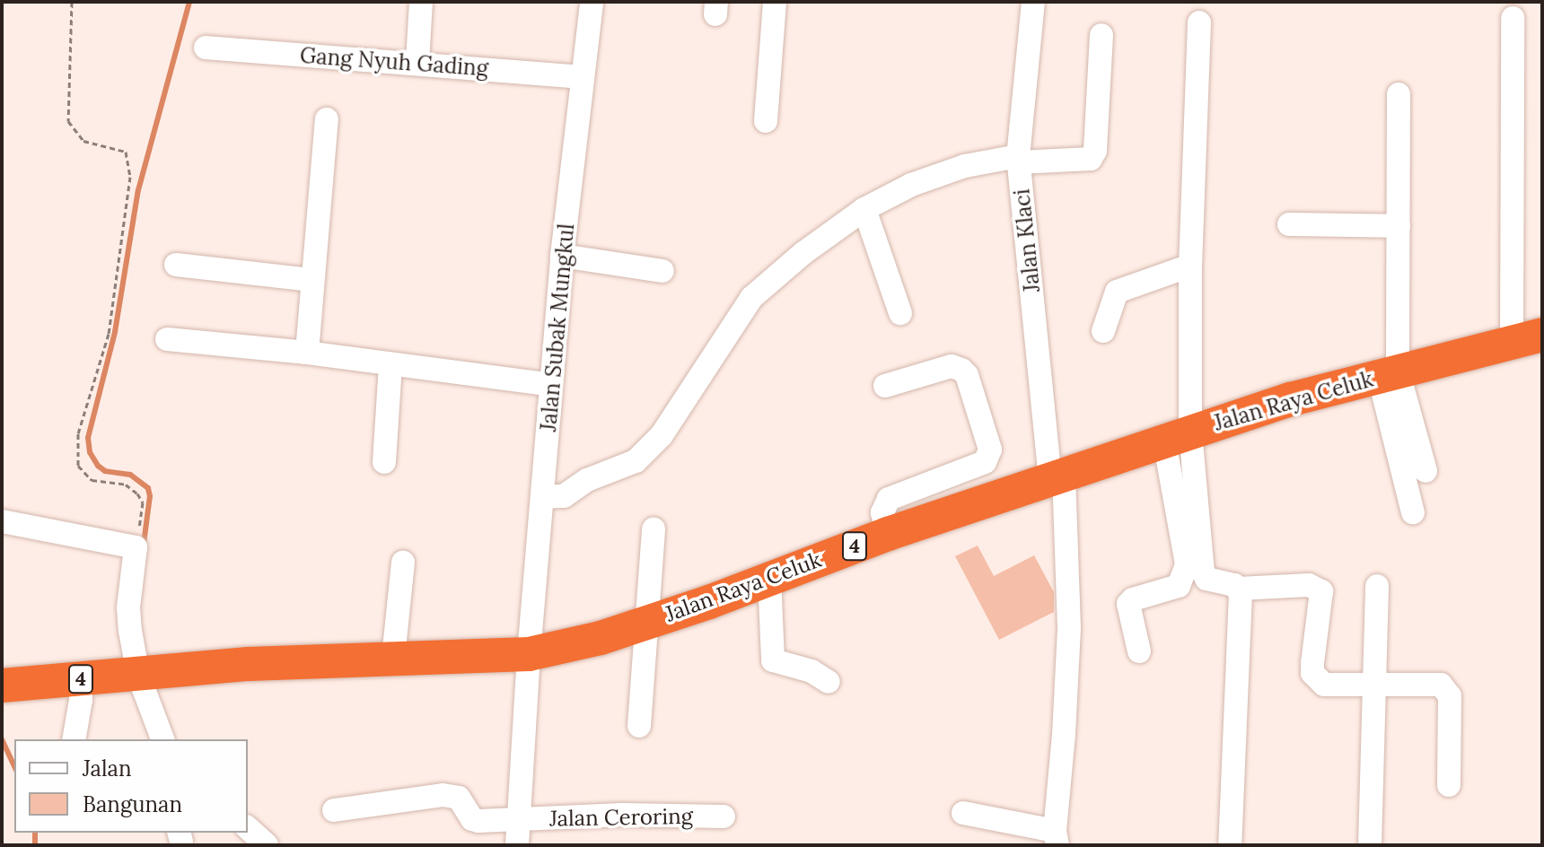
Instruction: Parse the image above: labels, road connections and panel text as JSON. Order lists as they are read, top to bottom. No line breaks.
{"streets":{"highway":["Jalan Raya Celuk","4"],"street":["Gang Nyuh Gading","Jalan Klaci","Jalan Subak Mungkul","Jalan Ceroring"]},"crossings":[["Gang Nyuh Gading","Jalan Subak Mungkul"],["Jalan Klaci","Jalan Raya Celuk"],["Jalan Subak Mungkul","Jalan Raya Celuk"],["Jalan Subak Mungkul","Jalan Ceroring"]],"legend":["Jalan","Bangunan"]}
